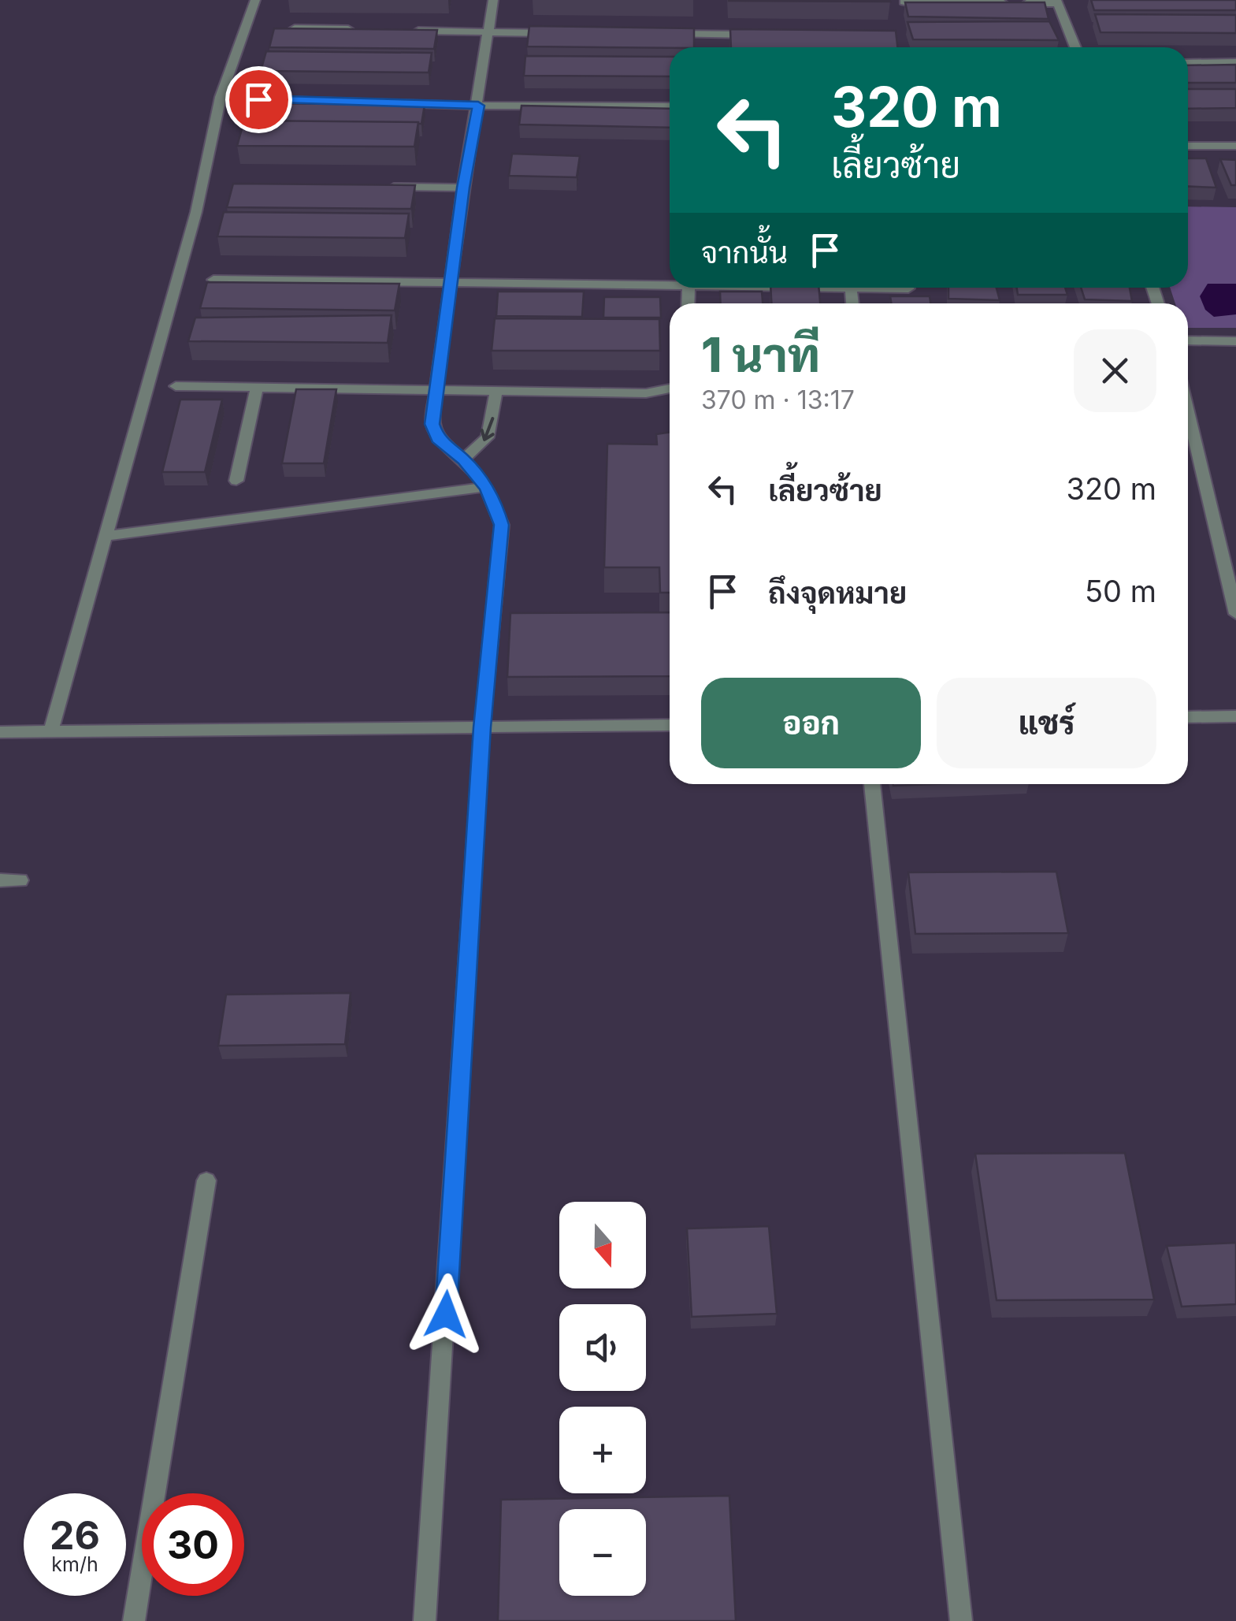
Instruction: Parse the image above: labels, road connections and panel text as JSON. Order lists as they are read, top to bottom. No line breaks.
{"north":"bottom","page":{"turn":["320 m","เลี้ยวซ้าย"],"then":"จากนั้น","heading":["1 นาที","370 m · 13:17"],"list":[{"name":"เลี้ยวซ้าย","value":"320 m"},{"name":"ถึงจุดหมาย","value":"50 m"}],"buttons":["ออก","แชร์"],"map_buttons":["+","−"],"speed":"26 km/h","limit":"30"}}
